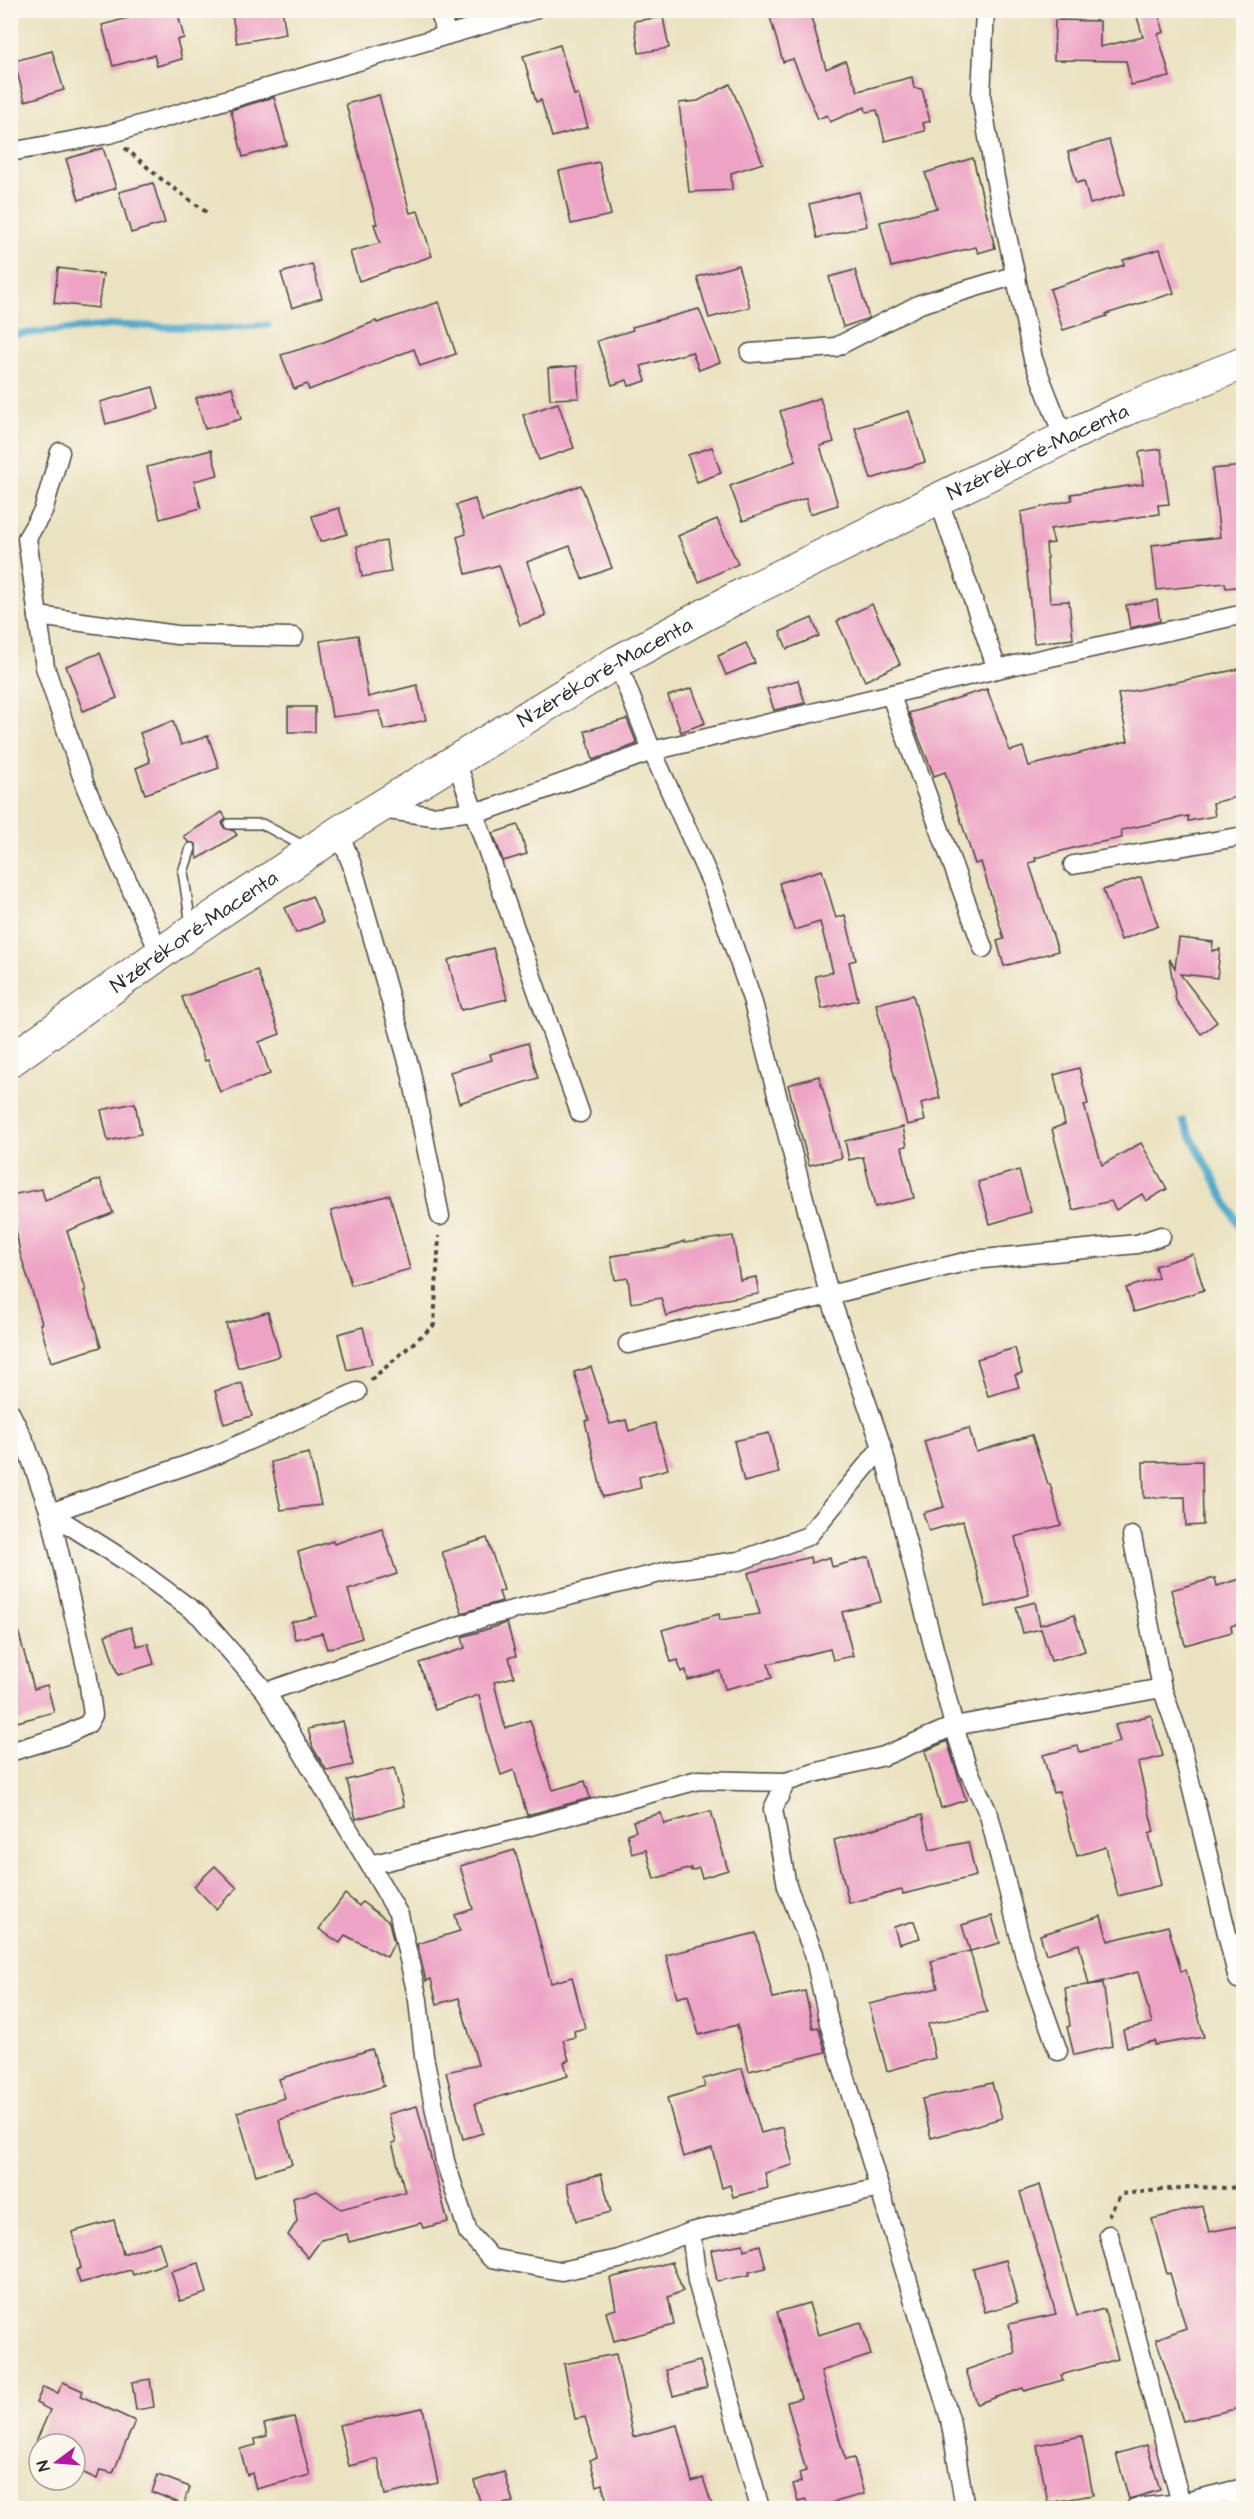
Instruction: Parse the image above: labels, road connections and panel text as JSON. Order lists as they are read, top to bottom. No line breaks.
{"streets":{"highway":["N'zérékoré-Macenta"]},"north":"left"}
